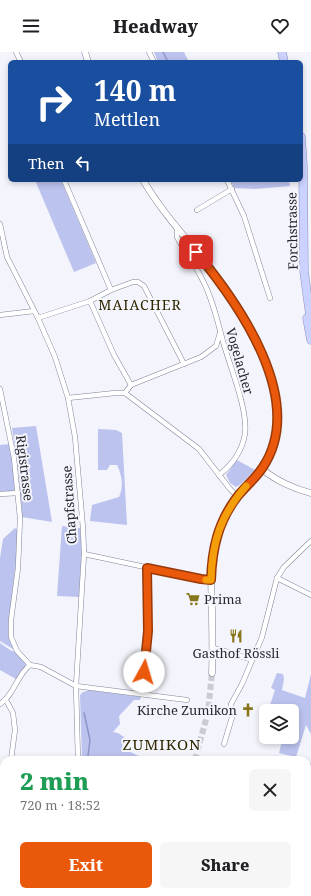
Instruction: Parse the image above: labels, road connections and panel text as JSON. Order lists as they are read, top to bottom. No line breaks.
{"streets":{"highway":["Forchstrasse"],"street":["Vogelacher","Rigistrasse","Chapfstrasse"]},"districts":["MAIACHER","ZUMIKON"],"places":{"supermarket":["Prima"],"restaurant":["Gasthof Rössli"],"church":["Kirche Zumikon"]},"page":{"header":"Headway","turn":["140 m","Mettlen"],"then":"Then","heading":["2 min","720 m · 18:52"],"buttons":["Exit","Share"]}}
